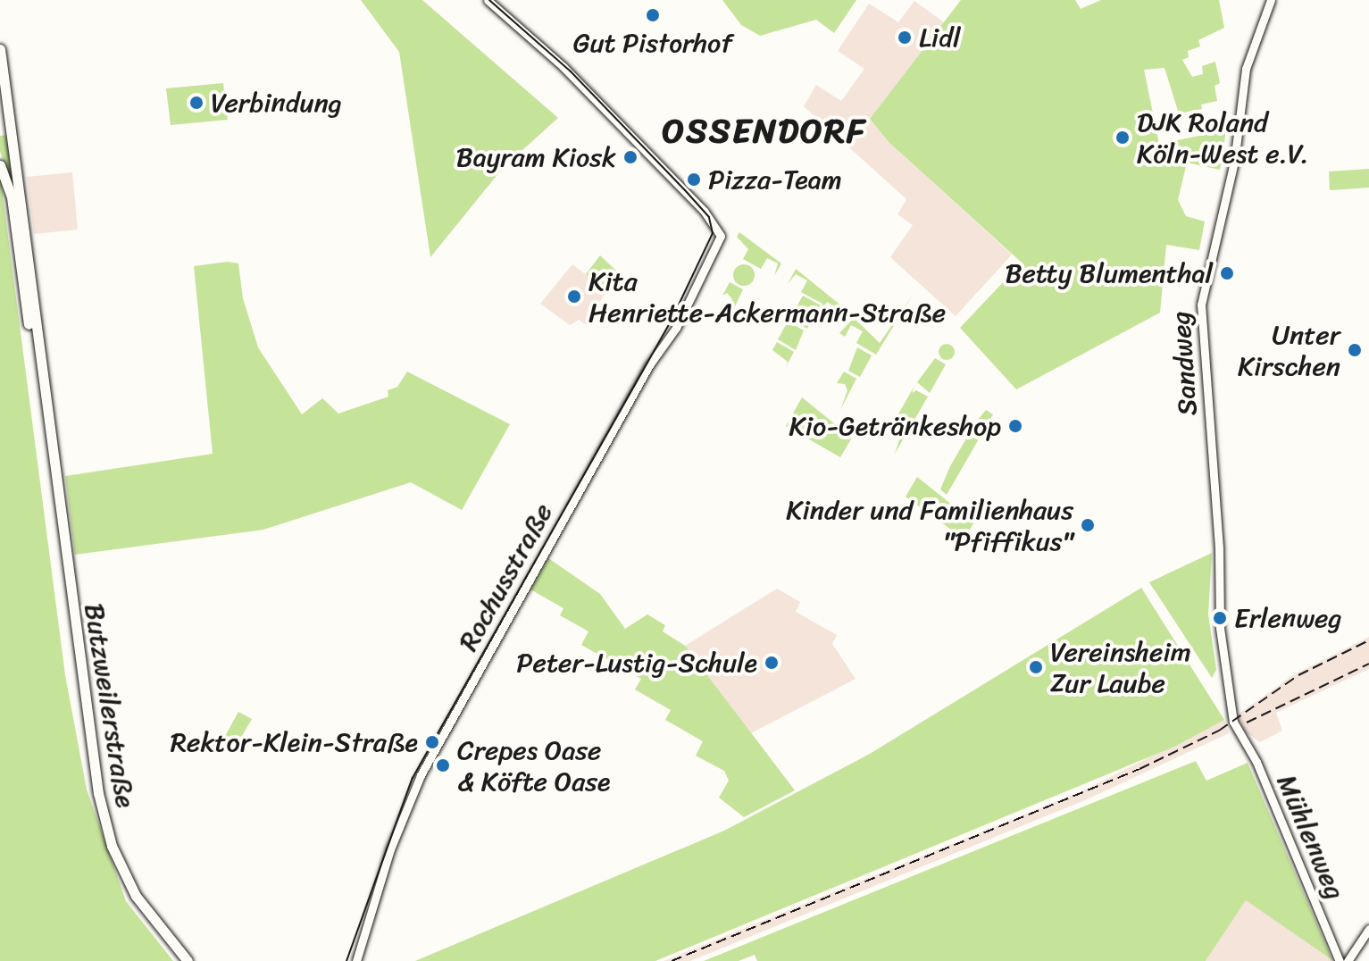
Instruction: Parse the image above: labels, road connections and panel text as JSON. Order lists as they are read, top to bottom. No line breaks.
{"streets":{"main road":["Butzweilerstraße"],"street":["Sandweg","Rochusstraße","Mühlenweg"]},"crossings":[["Sandweg","Mühlenweg"]],"districts":["OSSENDORF"],"places":["Gut Pistorhof","Lidl","Verbindung","DJK Roland Köln-West e.V.","Bayram Kiosk","Pizza-Team","Betty Blumenthal","Kita Henriette-Ackermann-Straße","Unter Kirschen","Kio-Getränkeshop","Kinder und Familienhaus \"Pfiffikus\"","Erlenweg","Peter-Lustig-Schule","Vereinsheim Zur Laube","Rektor-Klein-Straße","Crepes Oase & Köfte Oase"]}
